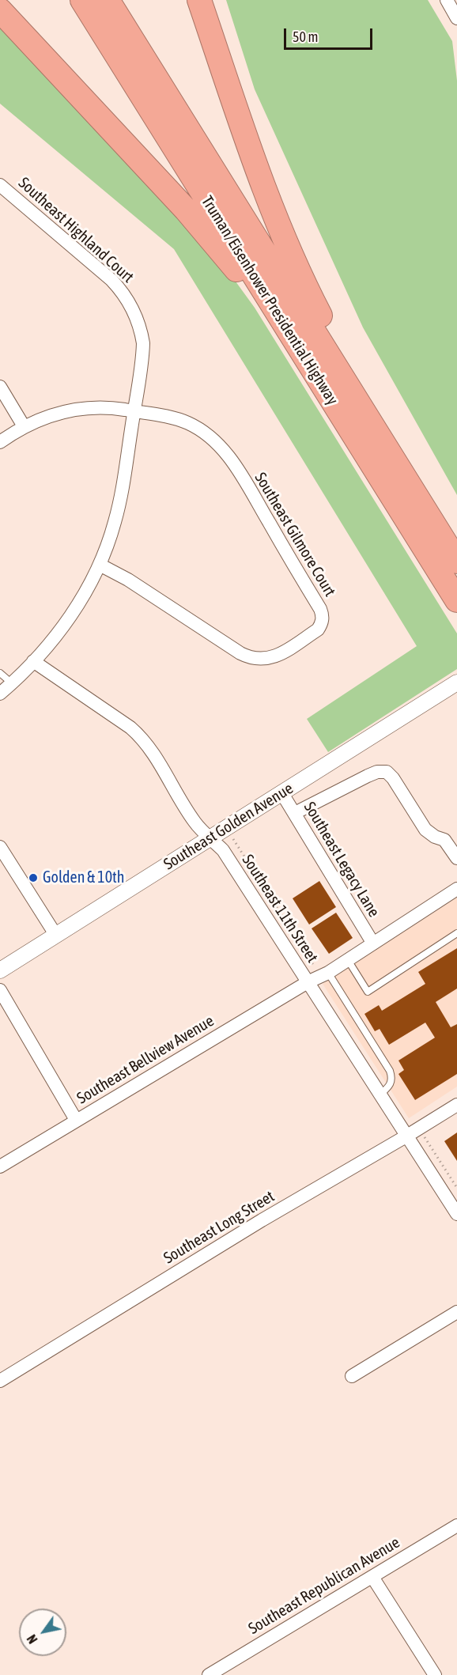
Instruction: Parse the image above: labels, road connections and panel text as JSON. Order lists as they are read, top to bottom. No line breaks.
{"streets":{"highway":["Truman/Eisenhower Presidential Highway"],"street":["Southeast Highland Court","Southeast Gilmore Court","Southeast Golden Avenue","Southeast Legacy Lane","Southeast 11th Street","Southeast Bellview Avenue","Southeast Long Street","Southeast Republican Avenue"]},"crossings":[["Southeast Highland Court","Southeast Gilmore Court"],["Southeast Highland Court","Southeast 11th Street"],["Southeast Golden Avenue","Southeast Legacy Lane"],["Southeast Golden Avenue","Southeast 11th Street"],["Southeast Legacy Lane","Southeast Bellview Avenue"],["Southeast 11th Street","Southeast Bellview Avenue"],["Southeast 11th Street","Southeast Long Street"]],"places":["Golden & 10th"],"scale_bar":"50 m","north":"bottom left"}
